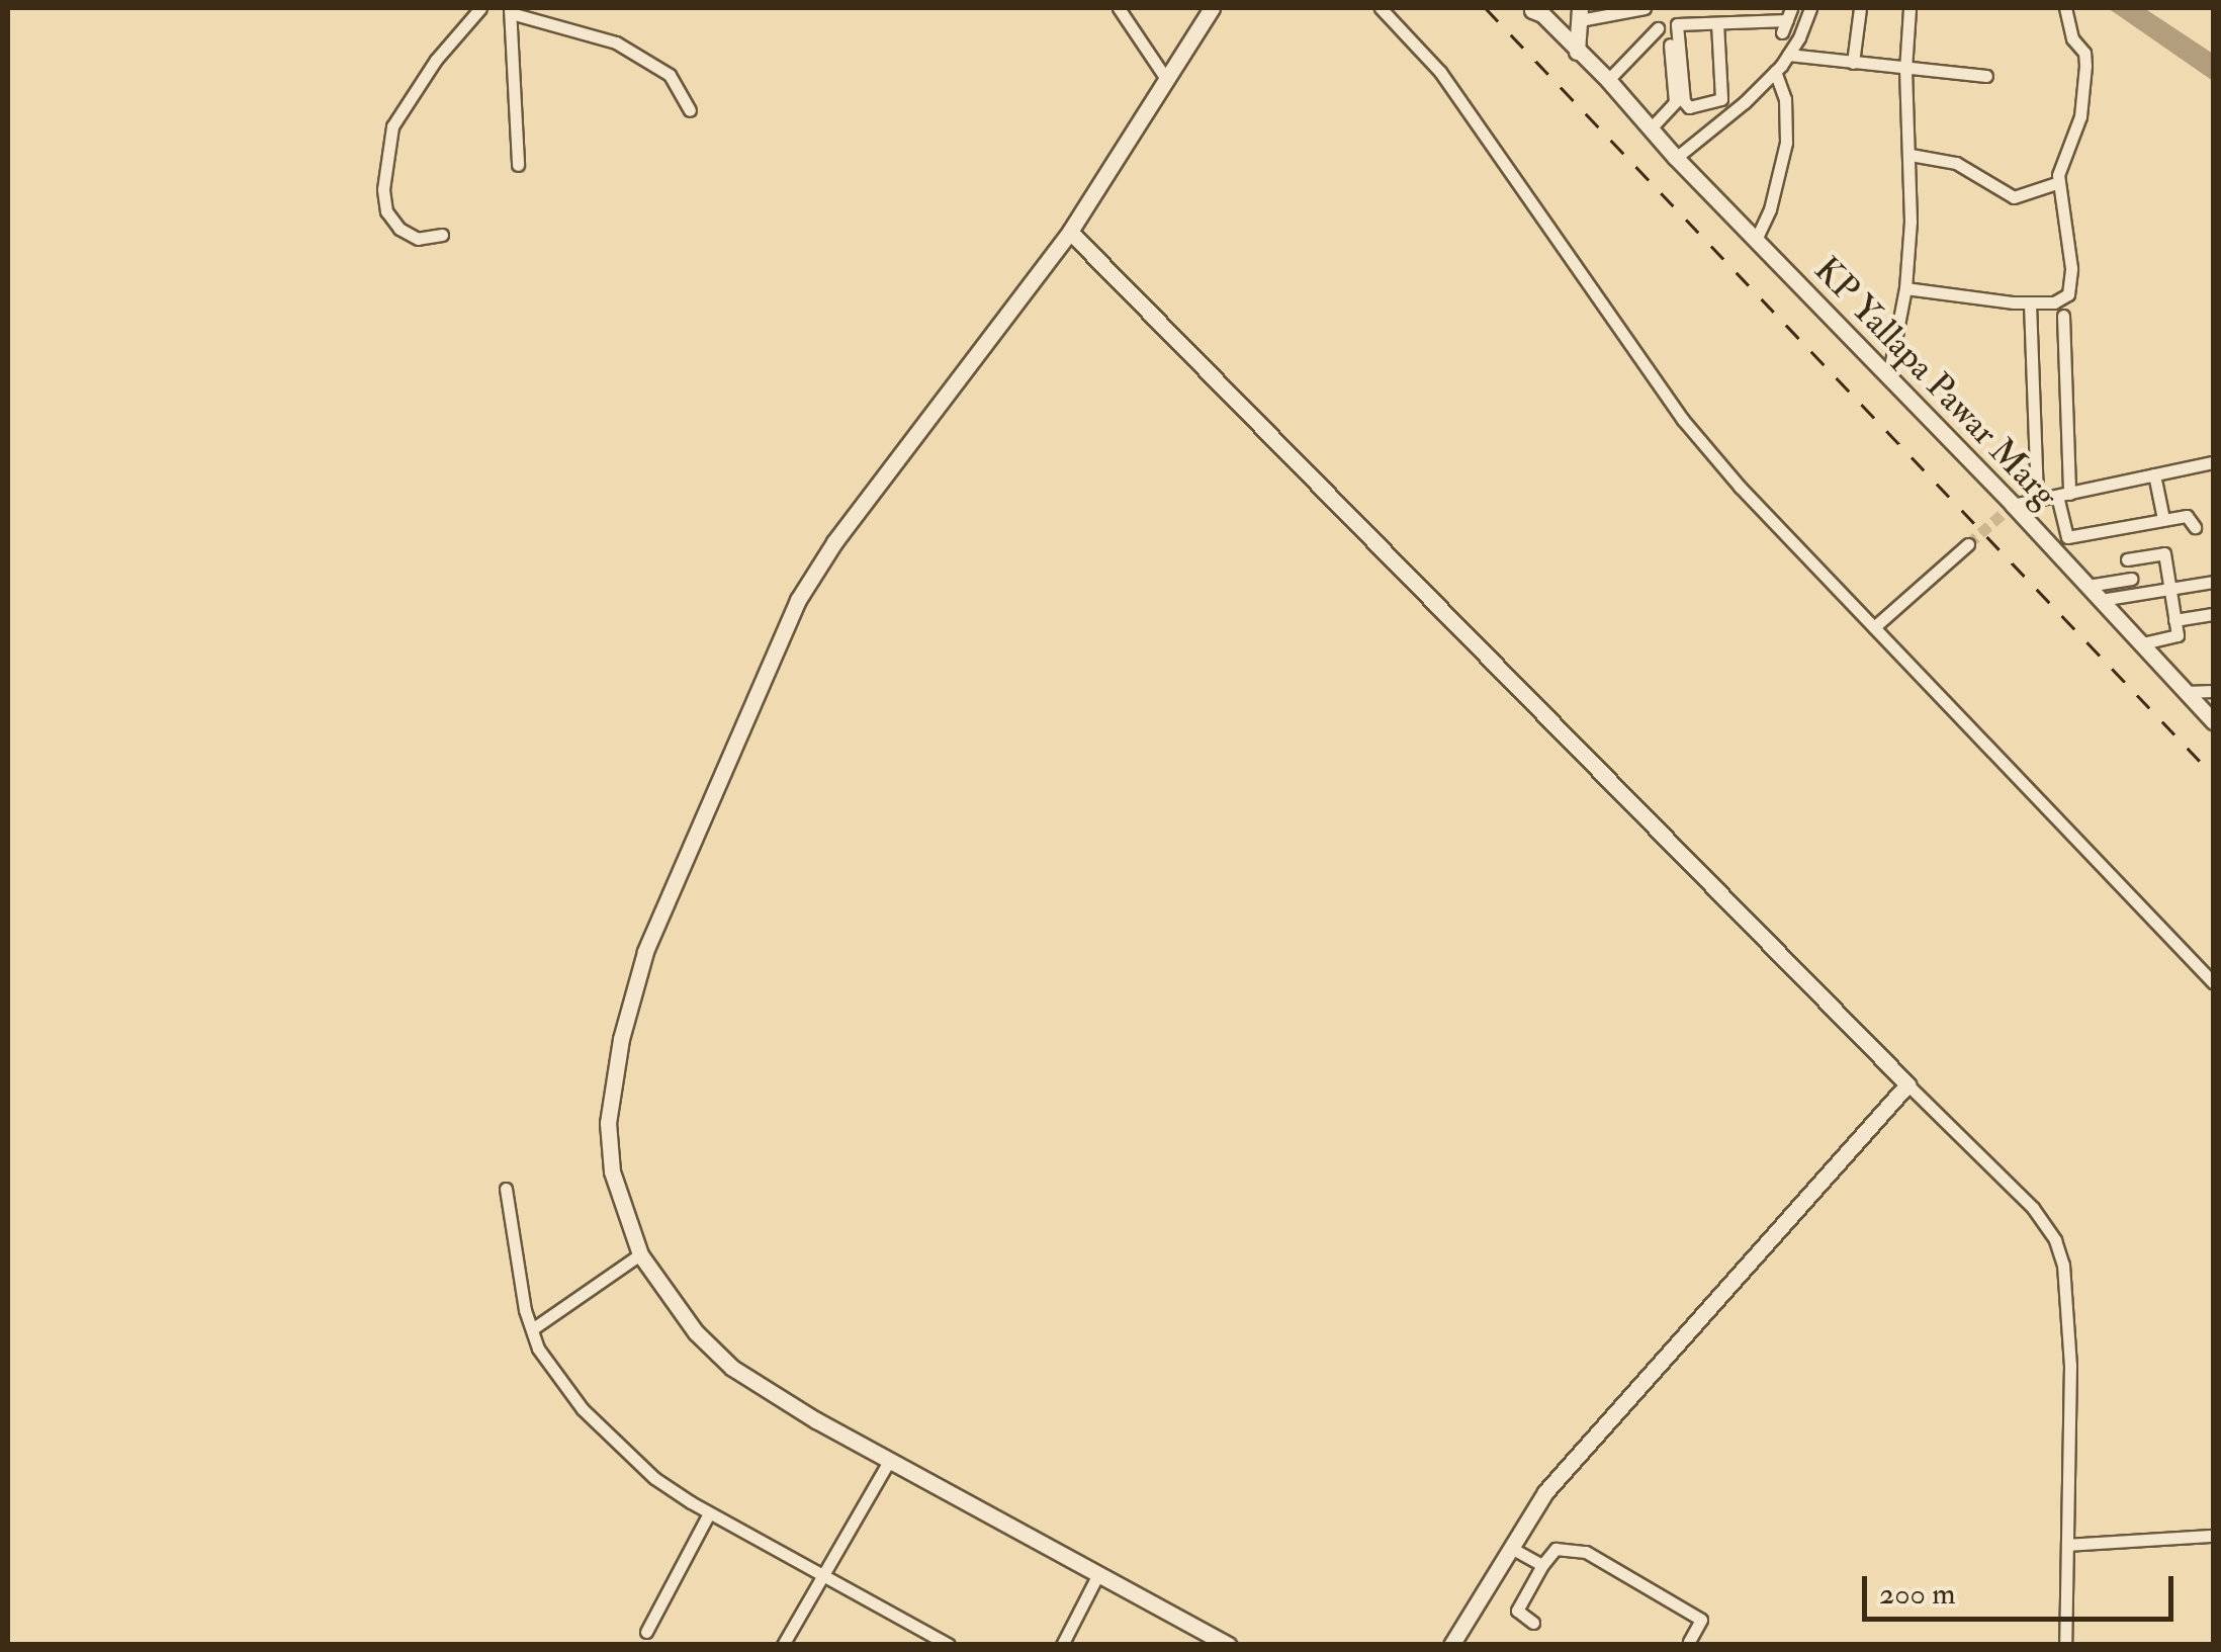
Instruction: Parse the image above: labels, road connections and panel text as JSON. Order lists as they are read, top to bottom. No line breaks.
{"streets":{"street":["KP Yallapa Pawar Marg"]},"scale_bar":"200 m"}
